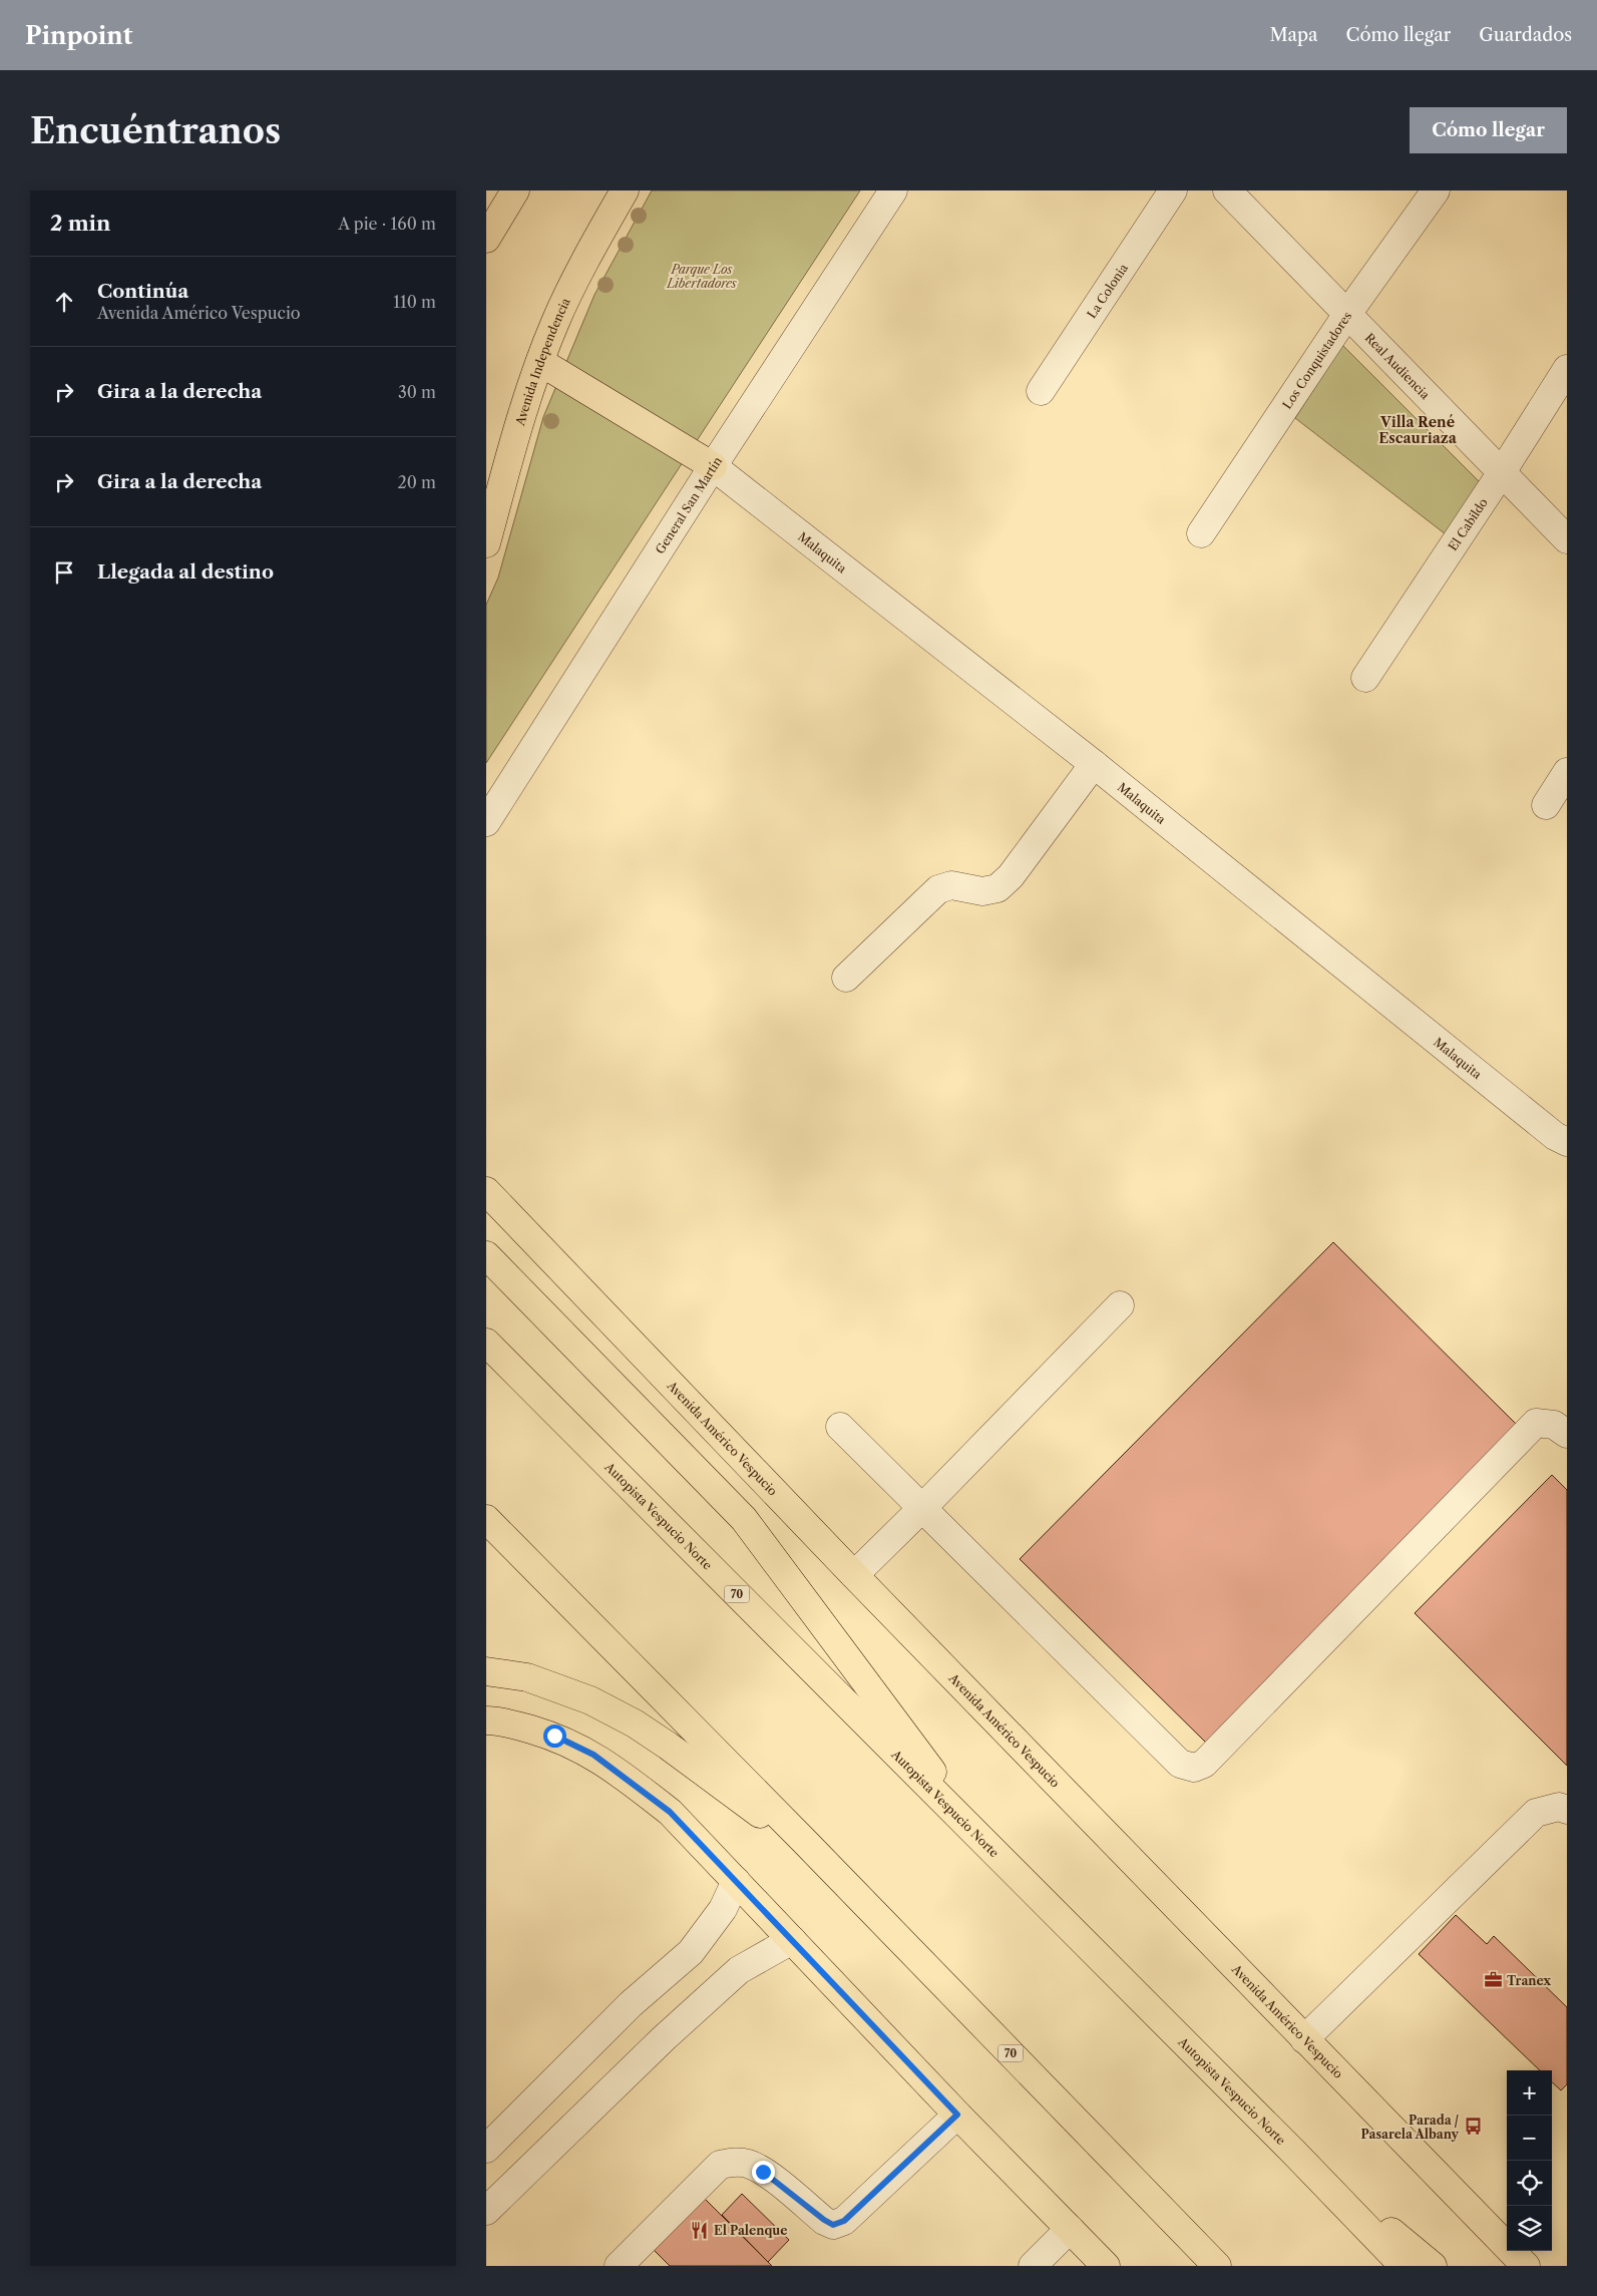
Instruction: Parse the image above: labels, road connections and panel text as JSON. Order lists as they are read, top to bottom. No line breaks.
{"streets":{"main road":["Avenida Independencia","Avenida Américo Vespucio","Autopista Vespucio Norte","70"],"street":["La Colonia","Los Conquistadores","Real Audiencia","General San Martín","El Cabildo","Malaquita"]},"crossings":[["Los Conquistadores","Real Audiencia"],["Real Audiencia","El Cabildo"],["General San Martín","Malaquita"]],"districts":["Villa René Escauriaza"],"parks":["Parque Los Libertadores"],"places":{"office":["Tranex"],"bus stop":["Parada / Pasarela Albany"],"restaurant":["El Palenque"]},"page":{"header":"Pinpoint","nav":["Mapa","Cómo llegar","Guardados"],"buttons":"Cómo llegar","title":"Encuéntranos","heading":["2 min","A pie · 160 m"],"list":[["Continúa","Avenida Américo Vespucio","110 m"],["Gira a la derecha","30 m"],["Gira a la derecha","20 m"],"Llegada al destino"],"map_buttons":["+","−"]}}
